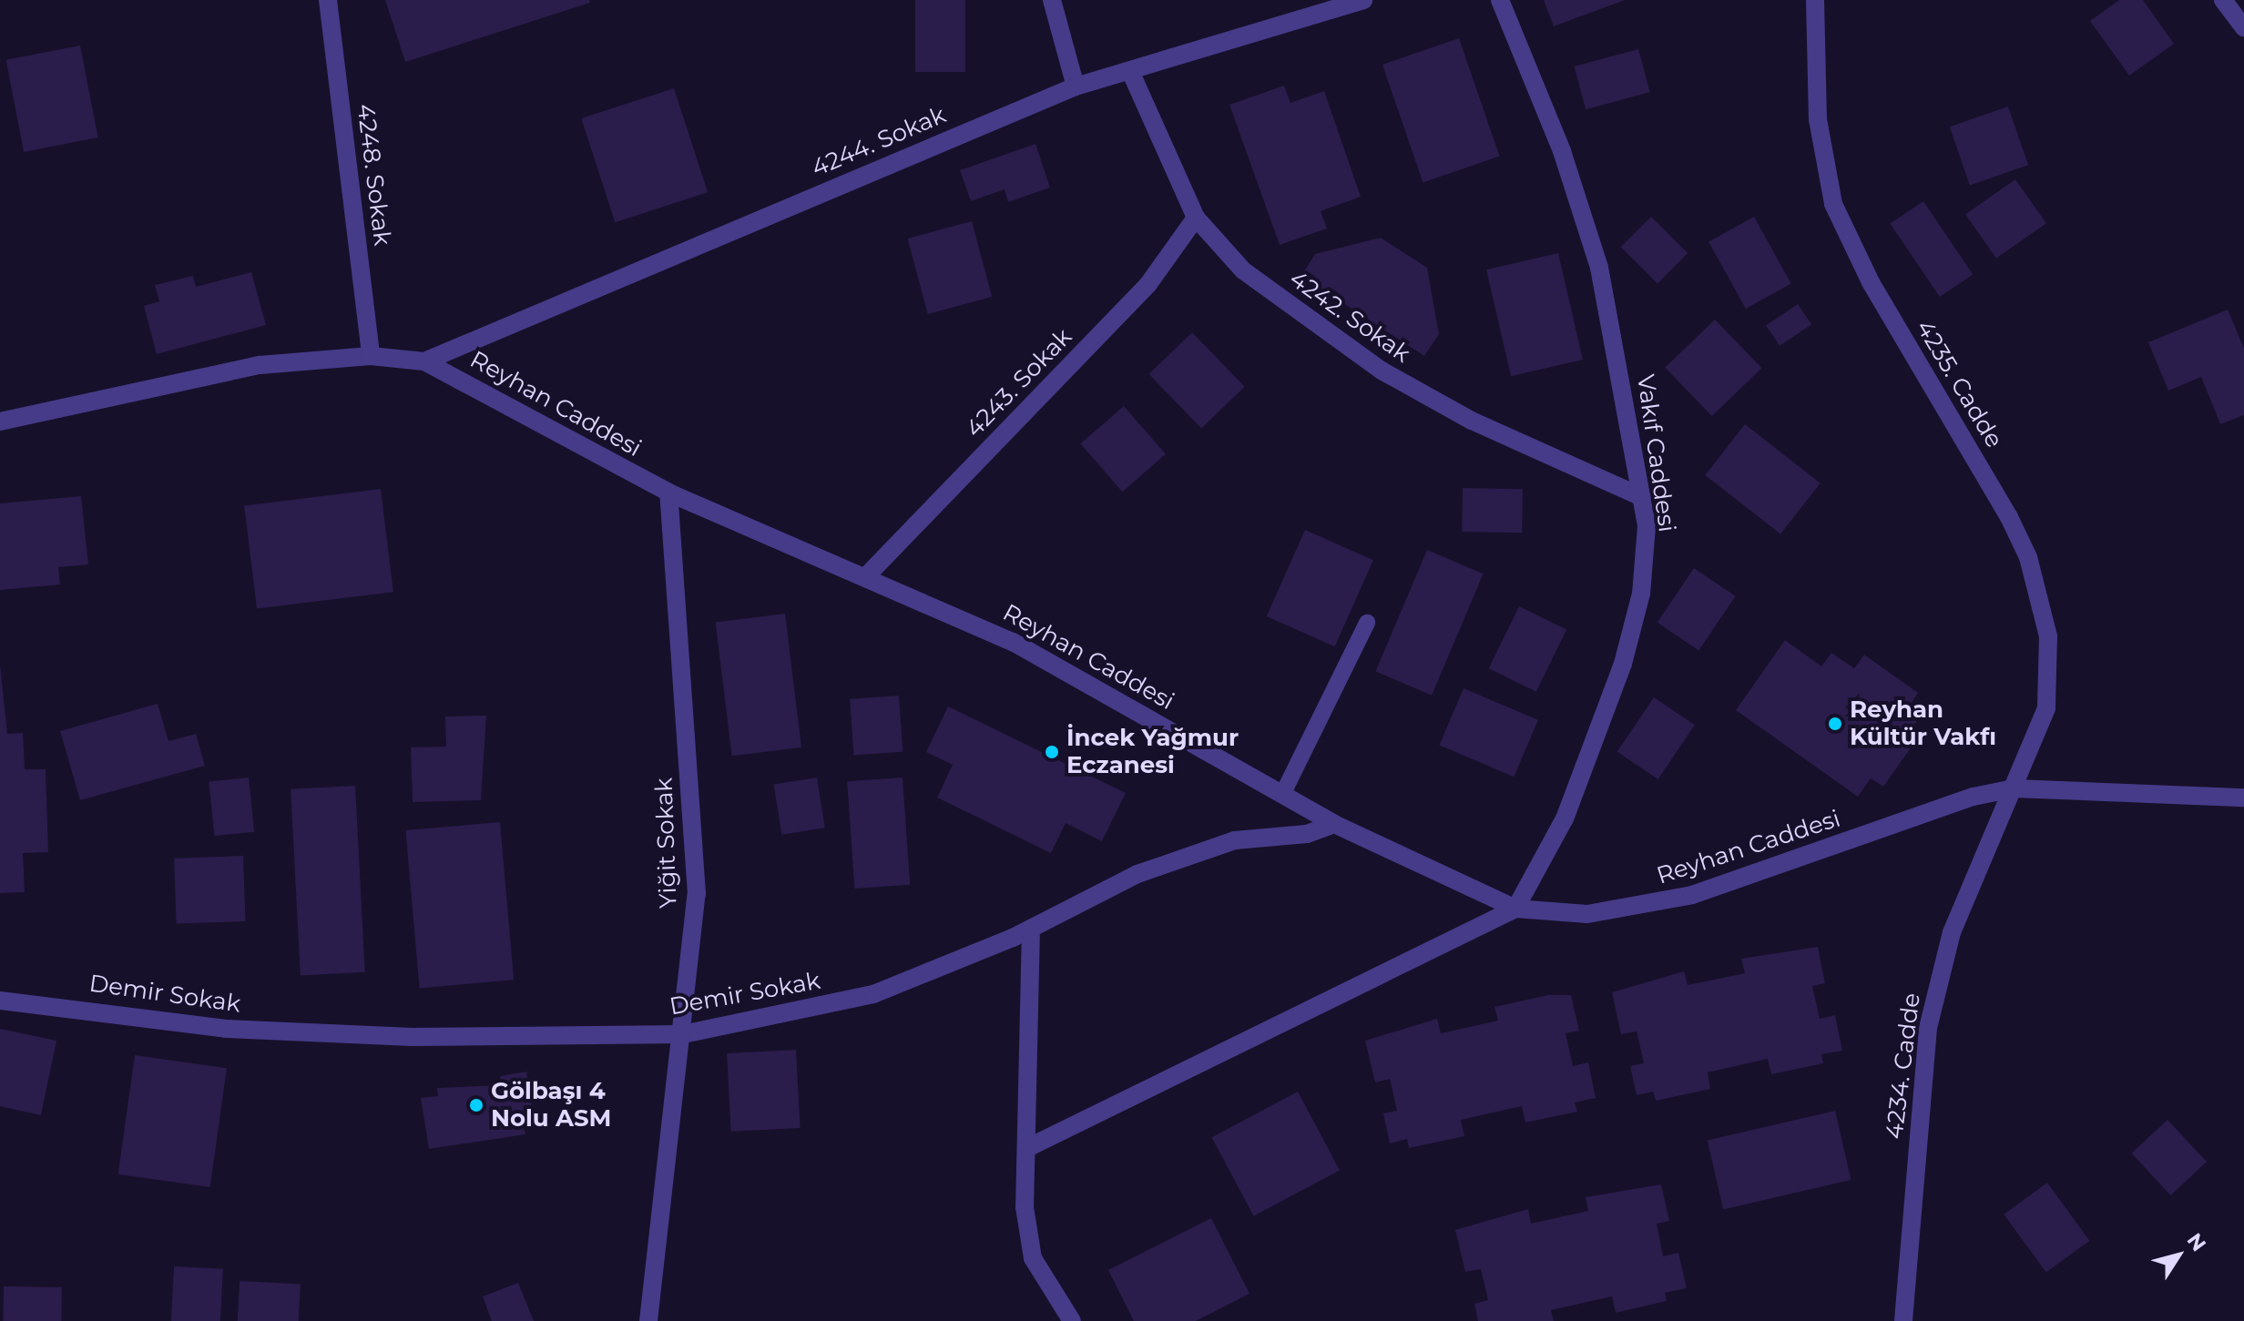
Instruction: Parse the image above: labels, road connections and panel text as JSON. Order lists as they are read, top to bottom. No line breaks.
{"streets":{"street":["4244. Sokak","4248. Sokak","4242. Sokak","4243. Sokak","4235. Cadde","Reyhan Caddesi","Vakıf Caddesi","Yiğit Sokak","Demir Sokak","4234. Cadde"]},"crossings":[["4244. Sokak","4242. Sokak"],["4244. Sokak","Reyhan Caddesi"],["4248. Sokak","Reyhan Caddesi"],["4242. Sokak","4243. Sokak"],["4242. Sokak","Vakıf Caddesi"],["4243. Sokak","Reyhan Caddesi"],["4235. Cadde","Reyhan Caddesi"],["4235. Cadde","4234. Cadde"],["Reyhan Caddesi","Vakıf Caddesi"],["Reyhan Caddesi","Yiğit Sokak"],["Reyhan Caddesi","Demir Sokak"],["Reyhan Caddesi","4234. Cadde"],["Yiğit Sokak","Demir Sokak"]],"places":["Reyhan Kültür Vakfı","İncek Yağmur Eczanesi","Gölbaşı 4 Nolu ASM"],"north":"top right"}
